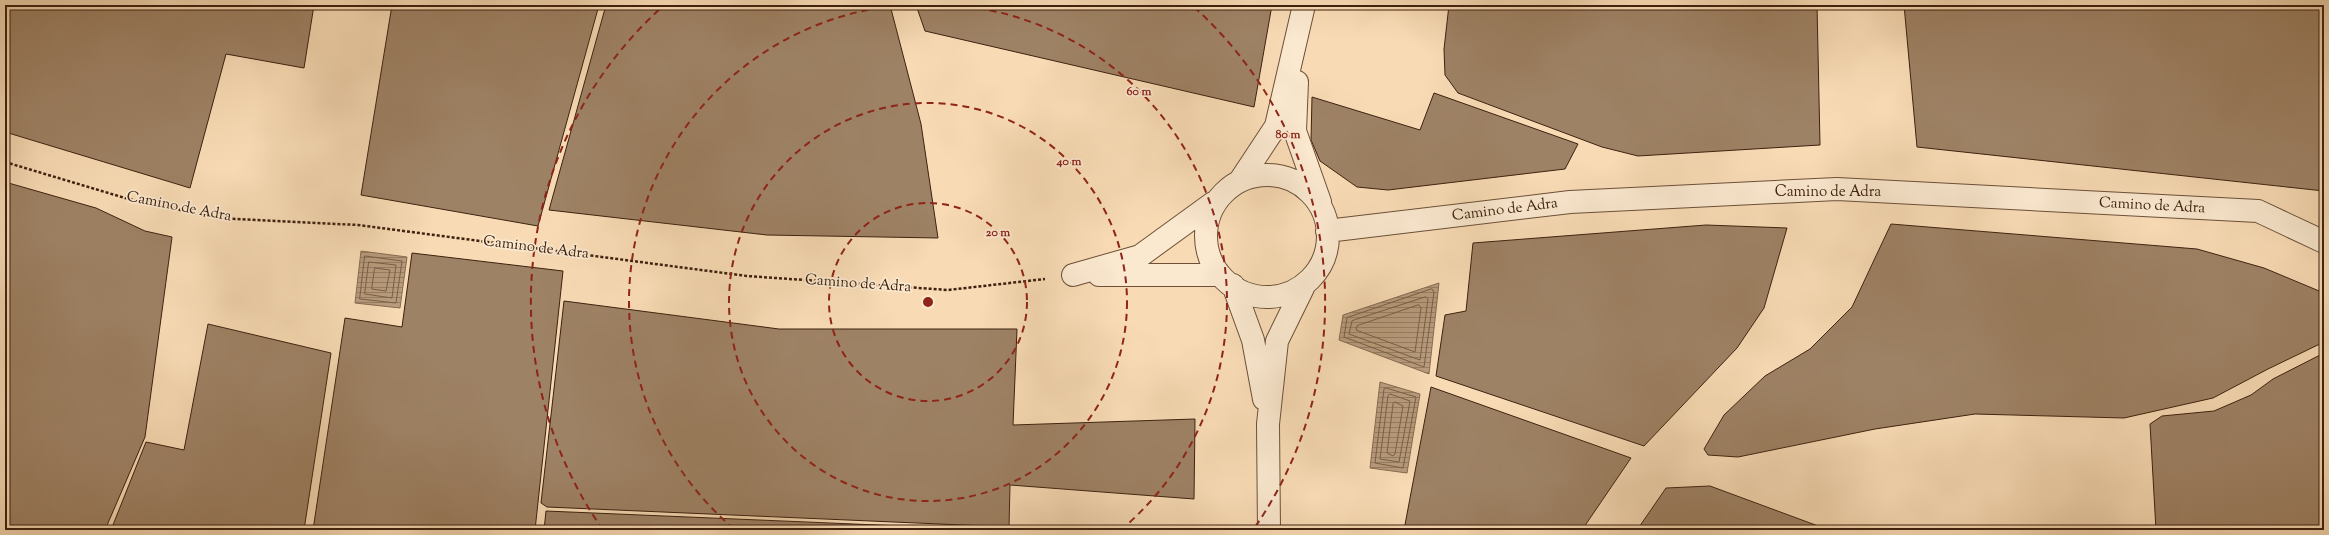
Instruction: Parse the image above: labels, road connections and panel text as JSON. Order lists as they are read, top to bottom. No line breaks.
{"streets":{"street":["Camino de Adra"]},"rings":["60 m","80 m","40 m","20 m"]}
